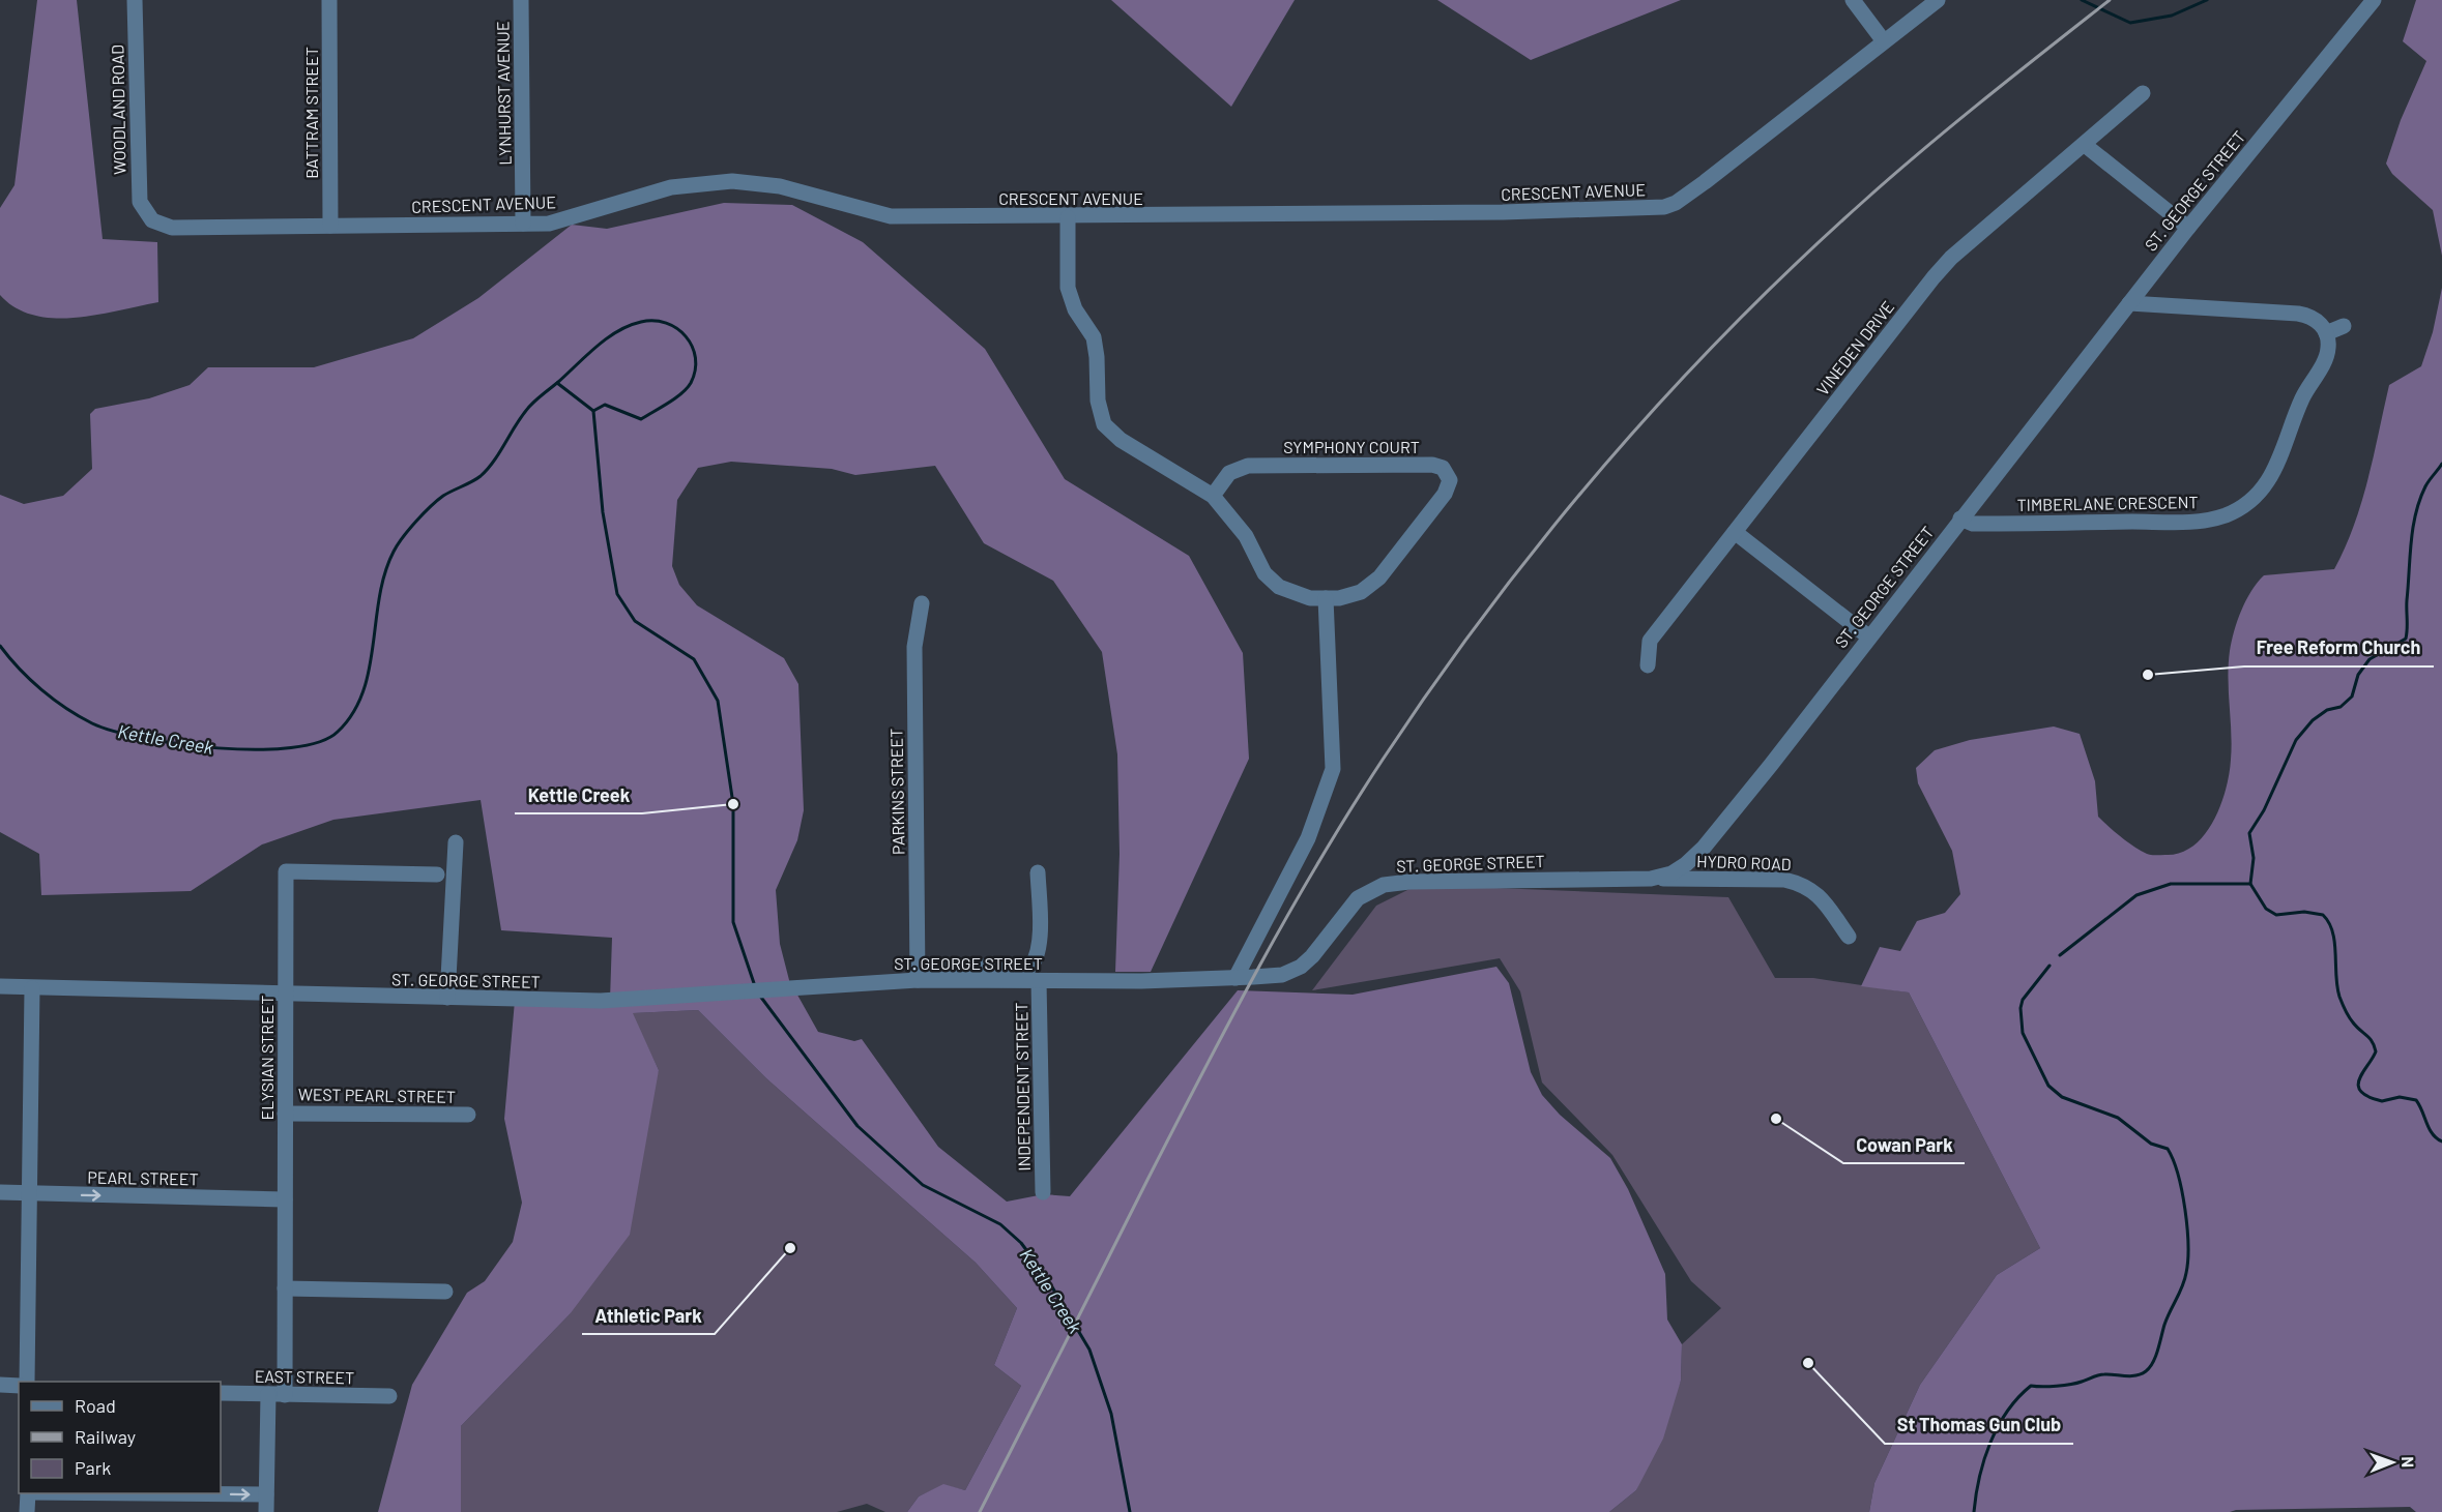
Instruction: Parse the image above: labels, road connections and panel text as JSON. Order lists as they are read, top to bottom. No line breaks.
{"streets":{"street":["LYNHURST AVENUE","WOODLAND ROAD","BATTRAM STREET","ST. GEORGE STREET","CRESCENT AVENUE","VINEDEN DRIVE","SYMPHONY COURT","TIMBERLANE CRESCENT","PARKINS STREET","HYDRO ROAD","ELYSIAN STREET","INDEPENDENT STREET","WEST PEARL STREET","PEARL STREET","EAST STREET"]},"crossings":[["LYNHURST AVENUE","CRESCENT AVENUE"],["WOODLAND ROAD","CRESCENT AVENUE"],["BATTRAM STREET","CRESCENT AVENUE"],["ST. GEORGE STREET","TIMBERLANE CRESCENT"],["ST. GEORGE STREET","PARKINS STREET"],["ST. GEORGE STREET","HYDRO ROAD"],["ST. GEORGE STREET","ELYSIAN STREET"],["ST. GEORGE STREET","INDEPENDENT STREET"],["CRESCENT AVENUE","SYMPHONY COURT"],["ELYSIAN STREET","WEST PEARL STREET"],["ELYSIAN STREET","PEARL STREET"],["ELYSIAN STREET","EAST STREET"]],"one_way":["PEARL STREET"],"water":["Kettle Creek"],"places":["Free Reform Church","Kettle Creek","Cowan Park","Athletic Park","St Thomas Gun Club"],"legend":["Road","Railway","Park"],"north":"right"}
